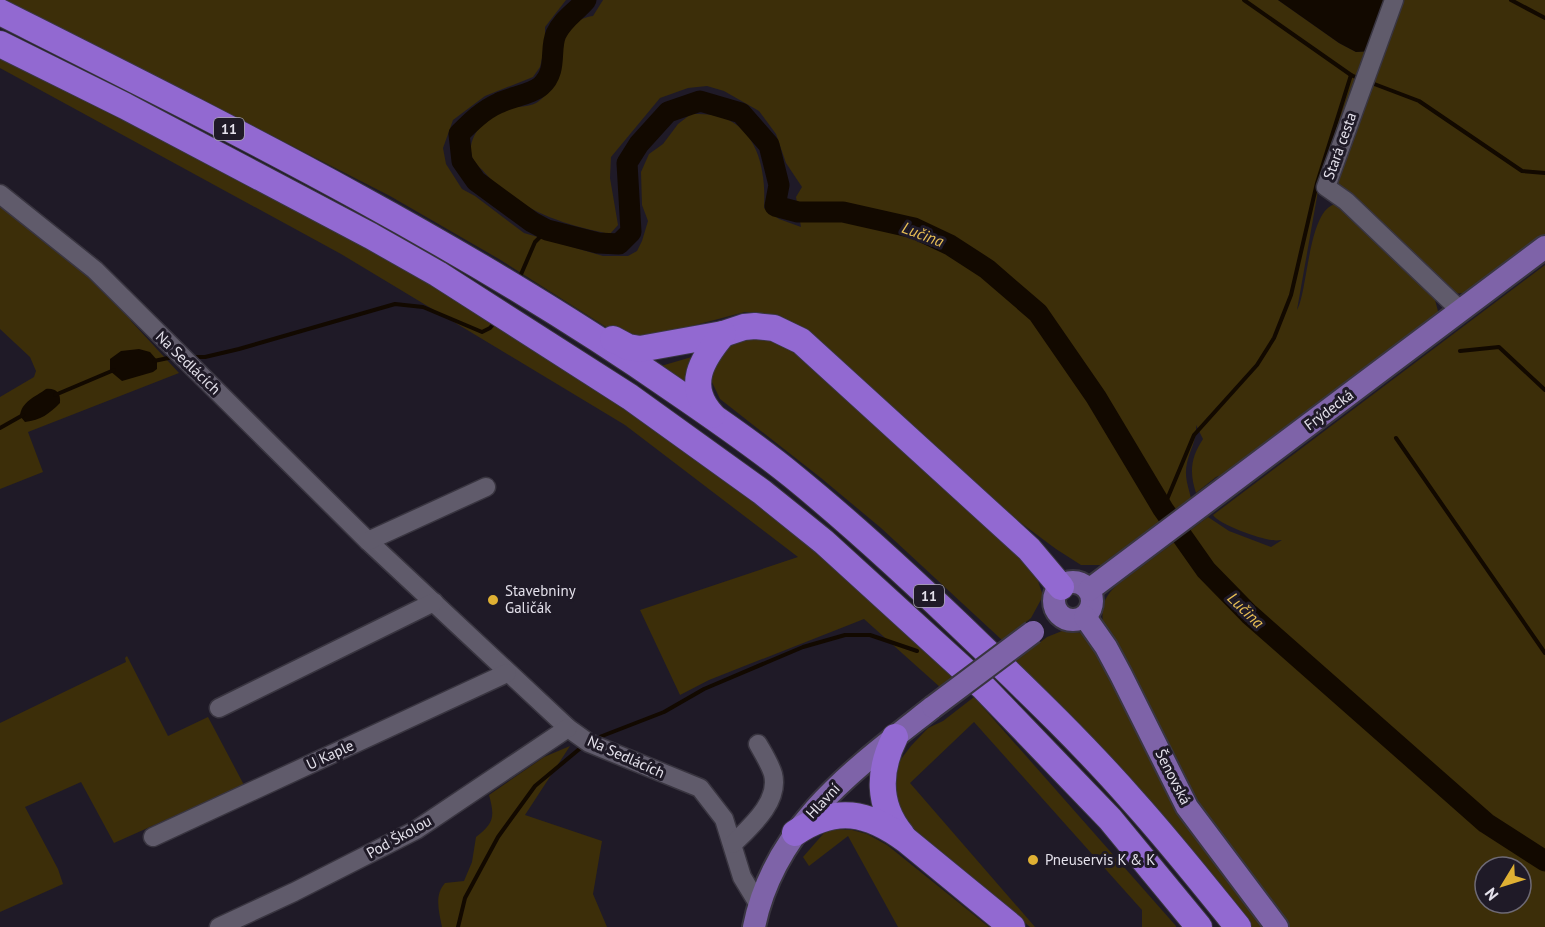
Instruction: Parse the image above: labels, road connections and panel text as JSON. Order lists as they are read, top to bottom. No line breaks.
{"streets":{"highway":["11"],"main road":["Frýdecká","Šenovská","Hlavní"],"street":["Stará cesta","Na Sedlácích","U Kaple","Pod Školou"]},"crossings":[["Stará cesta","Frýdecká"],["Na Sedlácích","U Kaple"],["Na Sedlácích","Hlavní"],["Na Sedlácích","Pod Školou"],["Frýdecká","Šenovská"],["Frýdecká","Hlavní"],["Šenovská","Hlavní"]],"water":["Lučina"],"places":["Stavebniny Galičák","Pneuservis K & K"],"north":"bottom left"}
